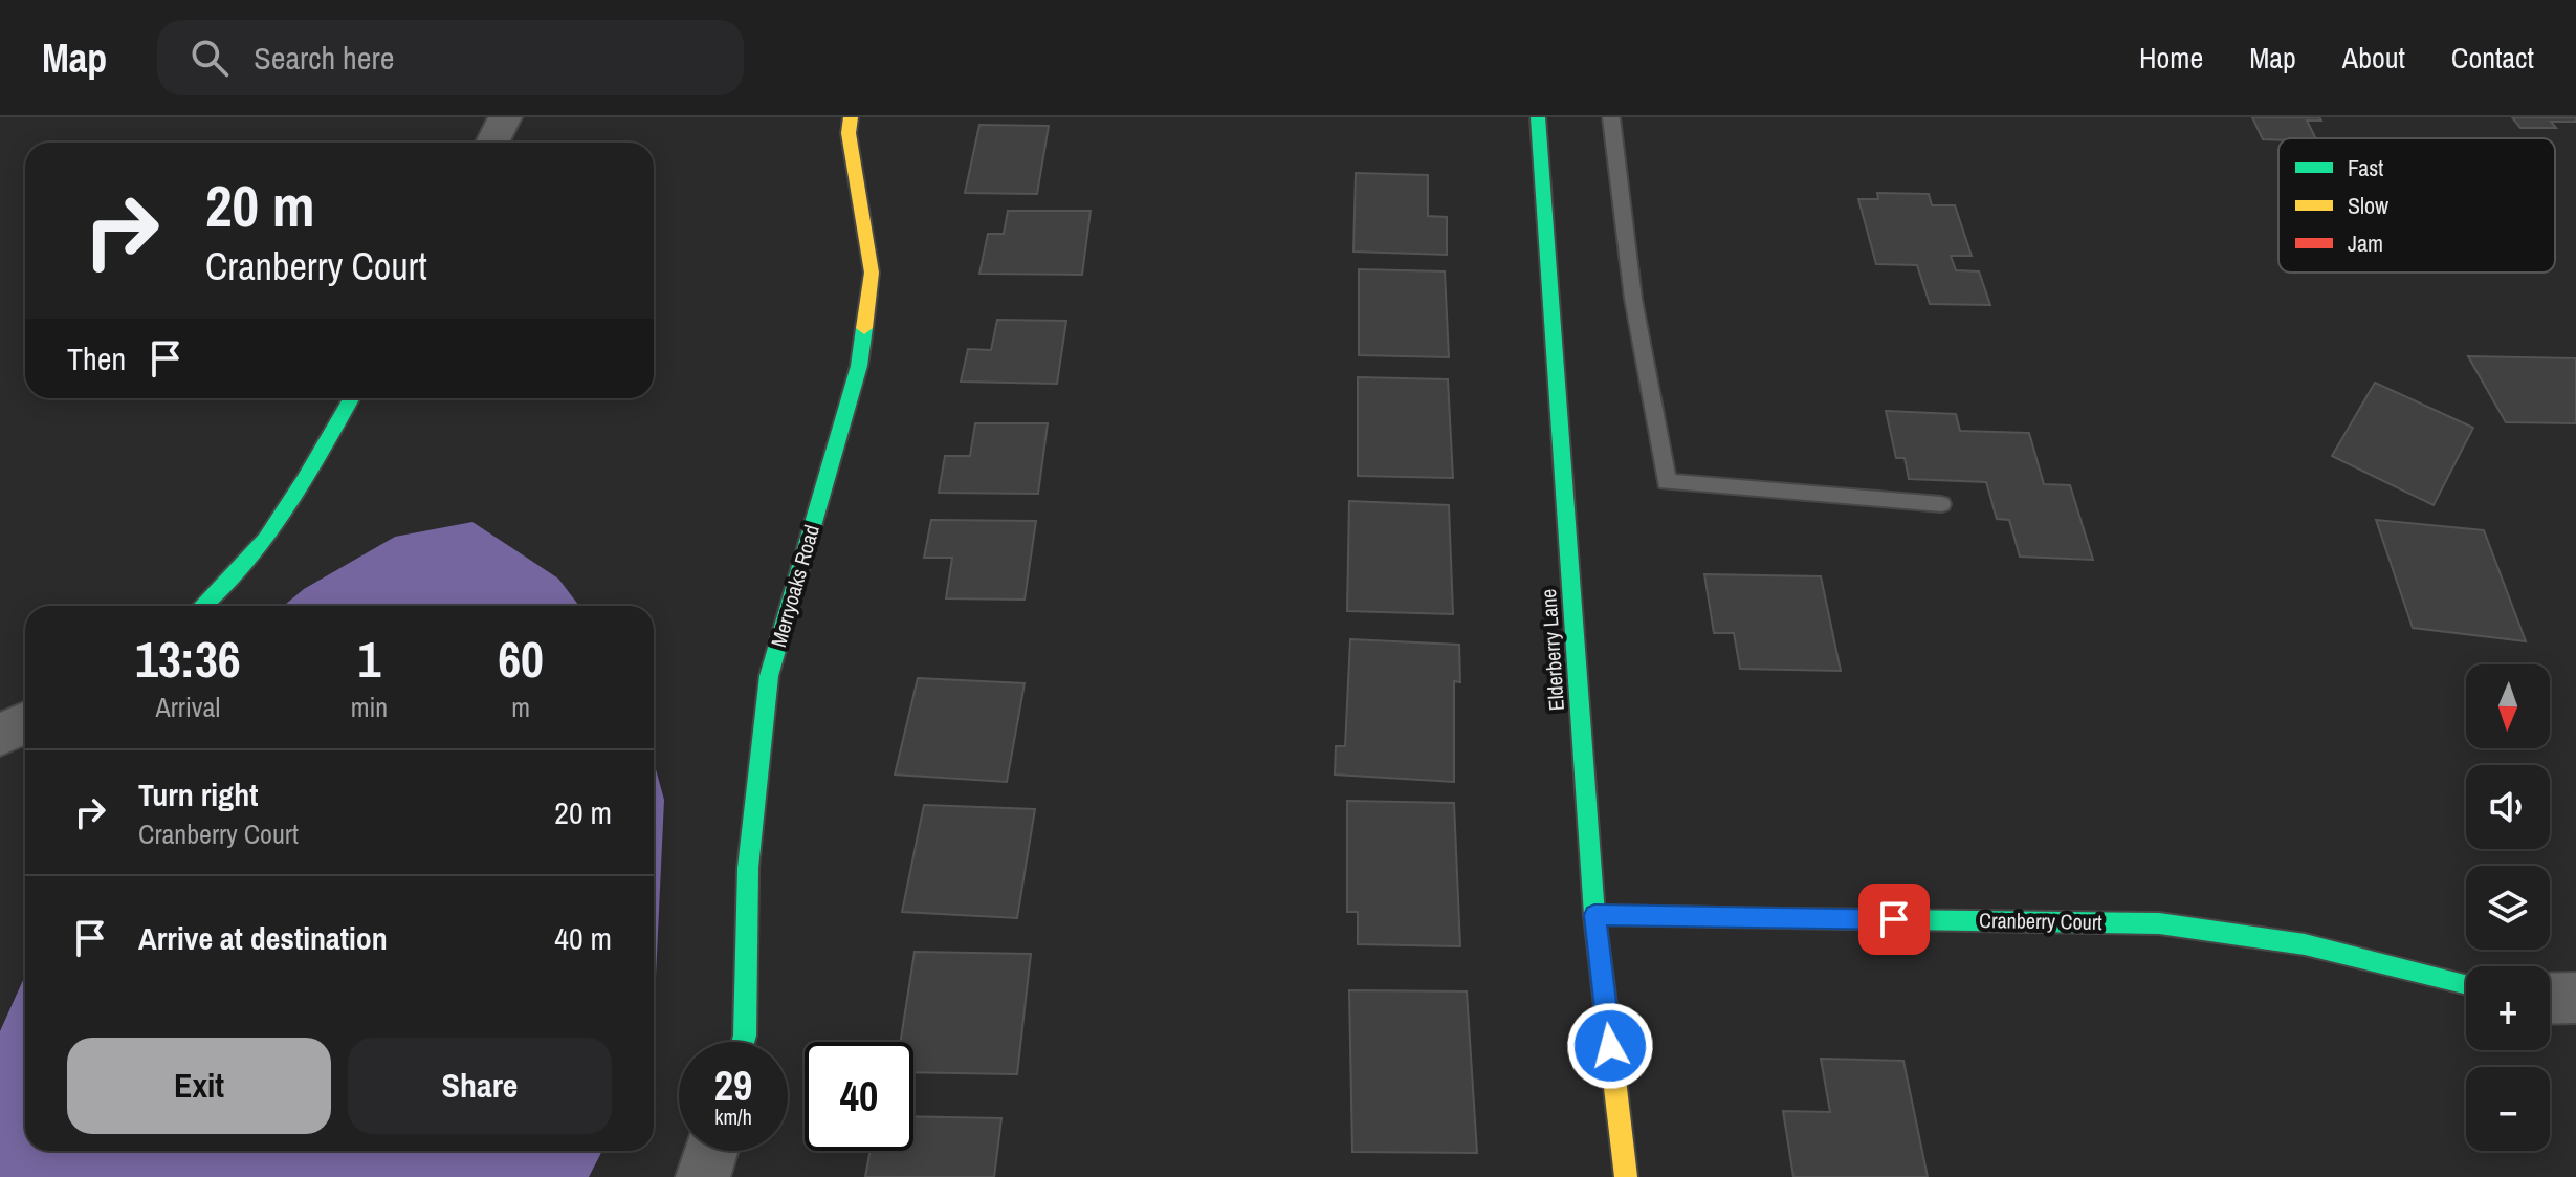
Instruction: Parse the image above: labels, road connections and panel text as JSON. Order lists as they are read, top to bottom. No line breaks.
{"streets":{"street":["Merryoaks Road","Elderberry Lane","Cranberry Court"]},"crossings":[["Elderberry Lane","Cranberry Court"]],"legend":["Fast","Slow","Jam"],"north":"bottom","page":{"header":"Map","search":"Search here","nav":["Home","Map","About","Contact"],"turn":["20 m","Cranberry Court"],"then":"Then","eta":["13:36","Arrival","1","min","60","m"],"map_buttons":["+","−"],"list":[{"name":"Turn right","note":"Cranberry Court","value":"20 m"},{"name":"Arrive at destination","value":"40 m"}],"buttons":["Exit","Share"],"speed":"29 km/h","limit":"40"}}
